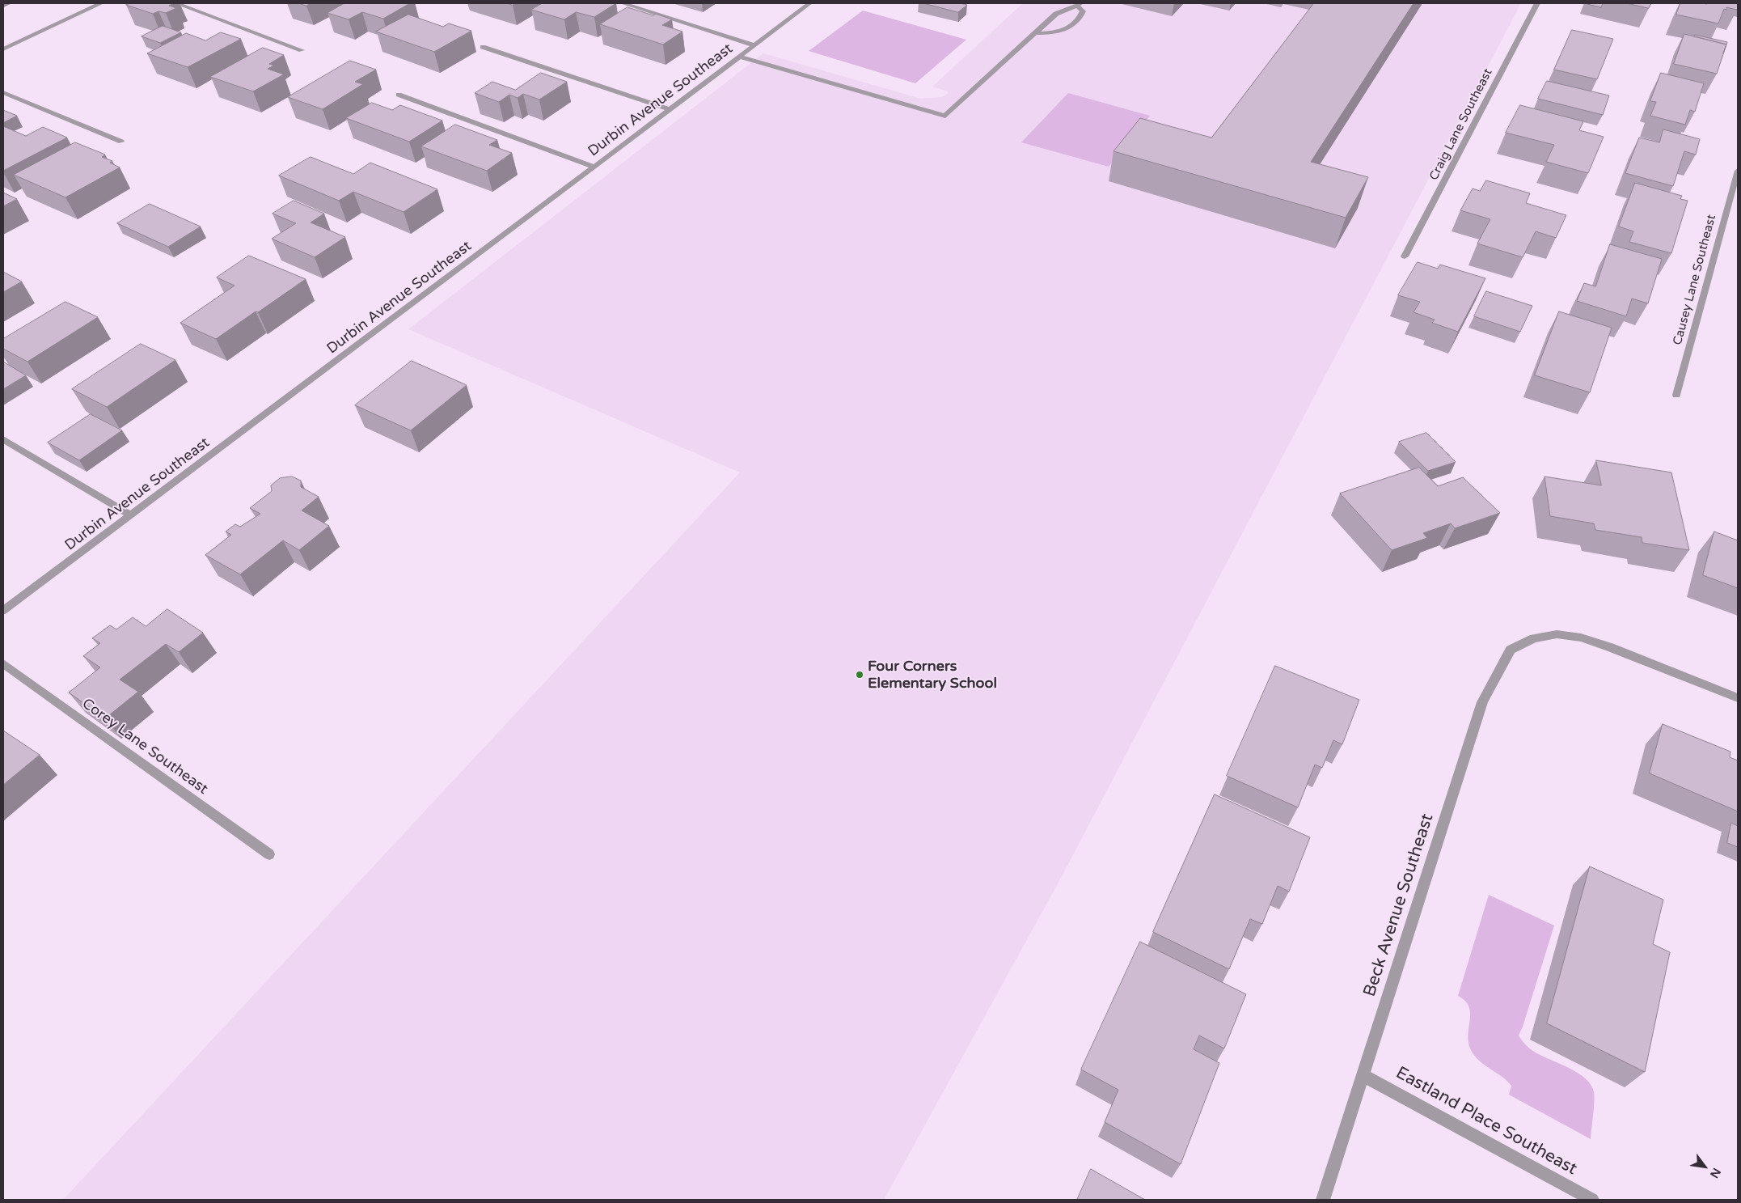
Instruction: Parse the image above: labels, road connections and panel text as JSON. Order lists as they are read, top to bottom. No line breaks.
{"streets":{"street":["Durbin Avenue Southeast","Craig Lane Southeast","Causey Lane Southeast","Corey Lane Southeast","Beck Avenue Southeast","Eastland Place Southeast"]},"crossings":[["Beck Avenue Southeast","Eastland Place Southeast"]],"places":["Four Corners Elementary School"],"north":"bottom right"}
